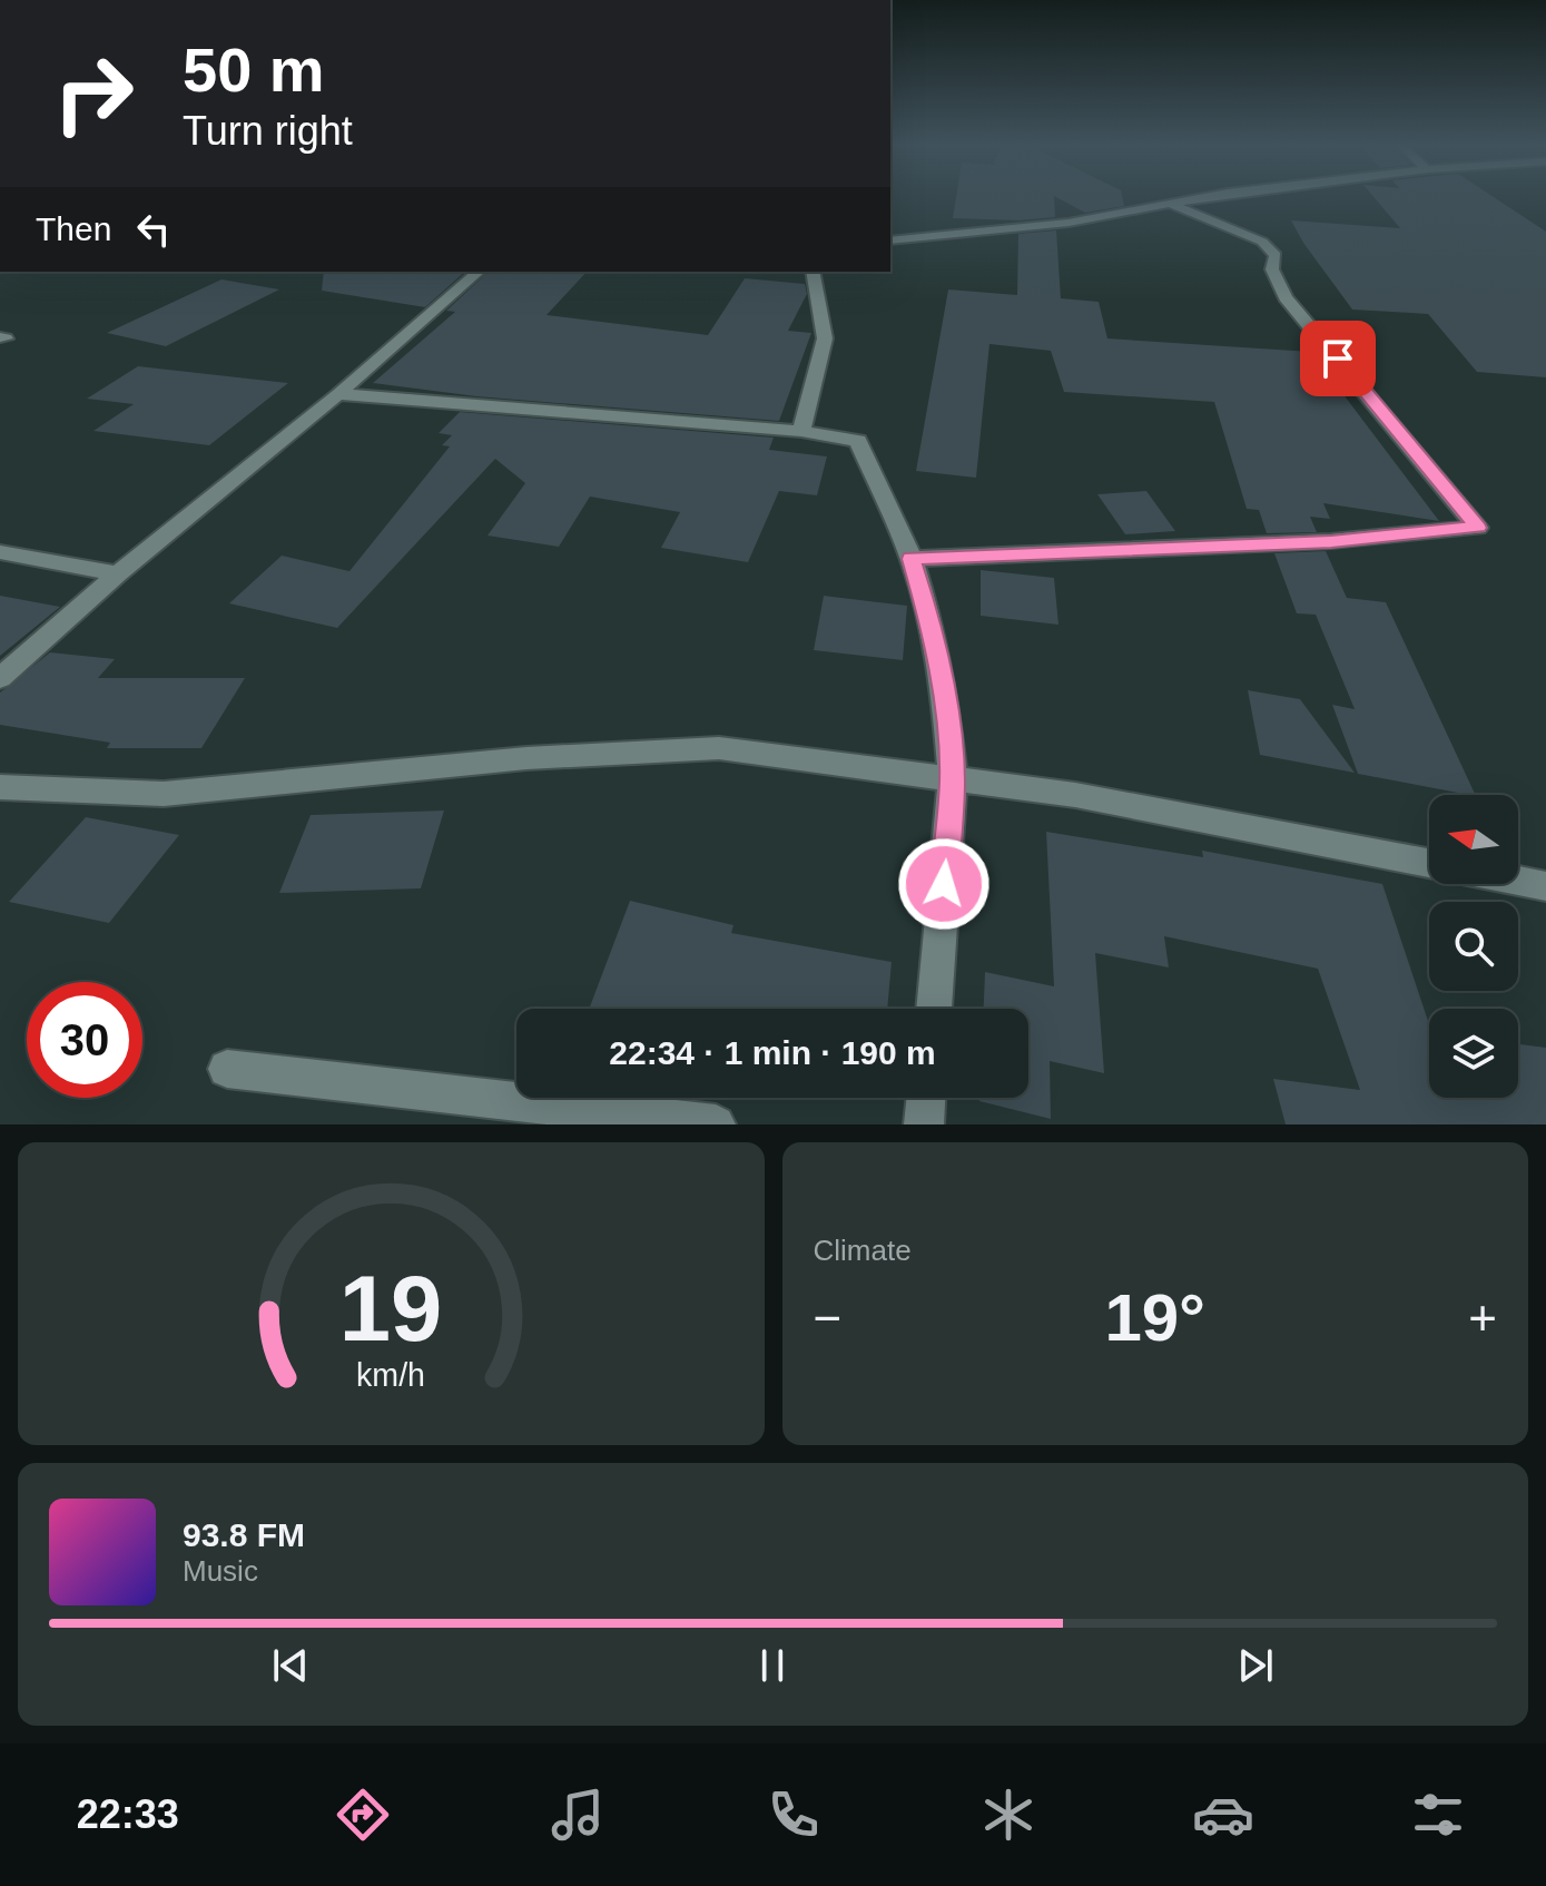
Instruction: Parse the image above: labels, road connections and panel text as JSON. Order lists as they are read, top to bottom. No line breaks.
{"north":"left","page":{"turn":["50 m","Turn right"],"then":"Then","limit":"30","trip":"22:34 · 1 min · 190 m","tile":"Climate","heat":["−","19°","+"],"song":["93.8 FM","Music"],"tabs":"22:33","gauge":["19","km/h"]}}
